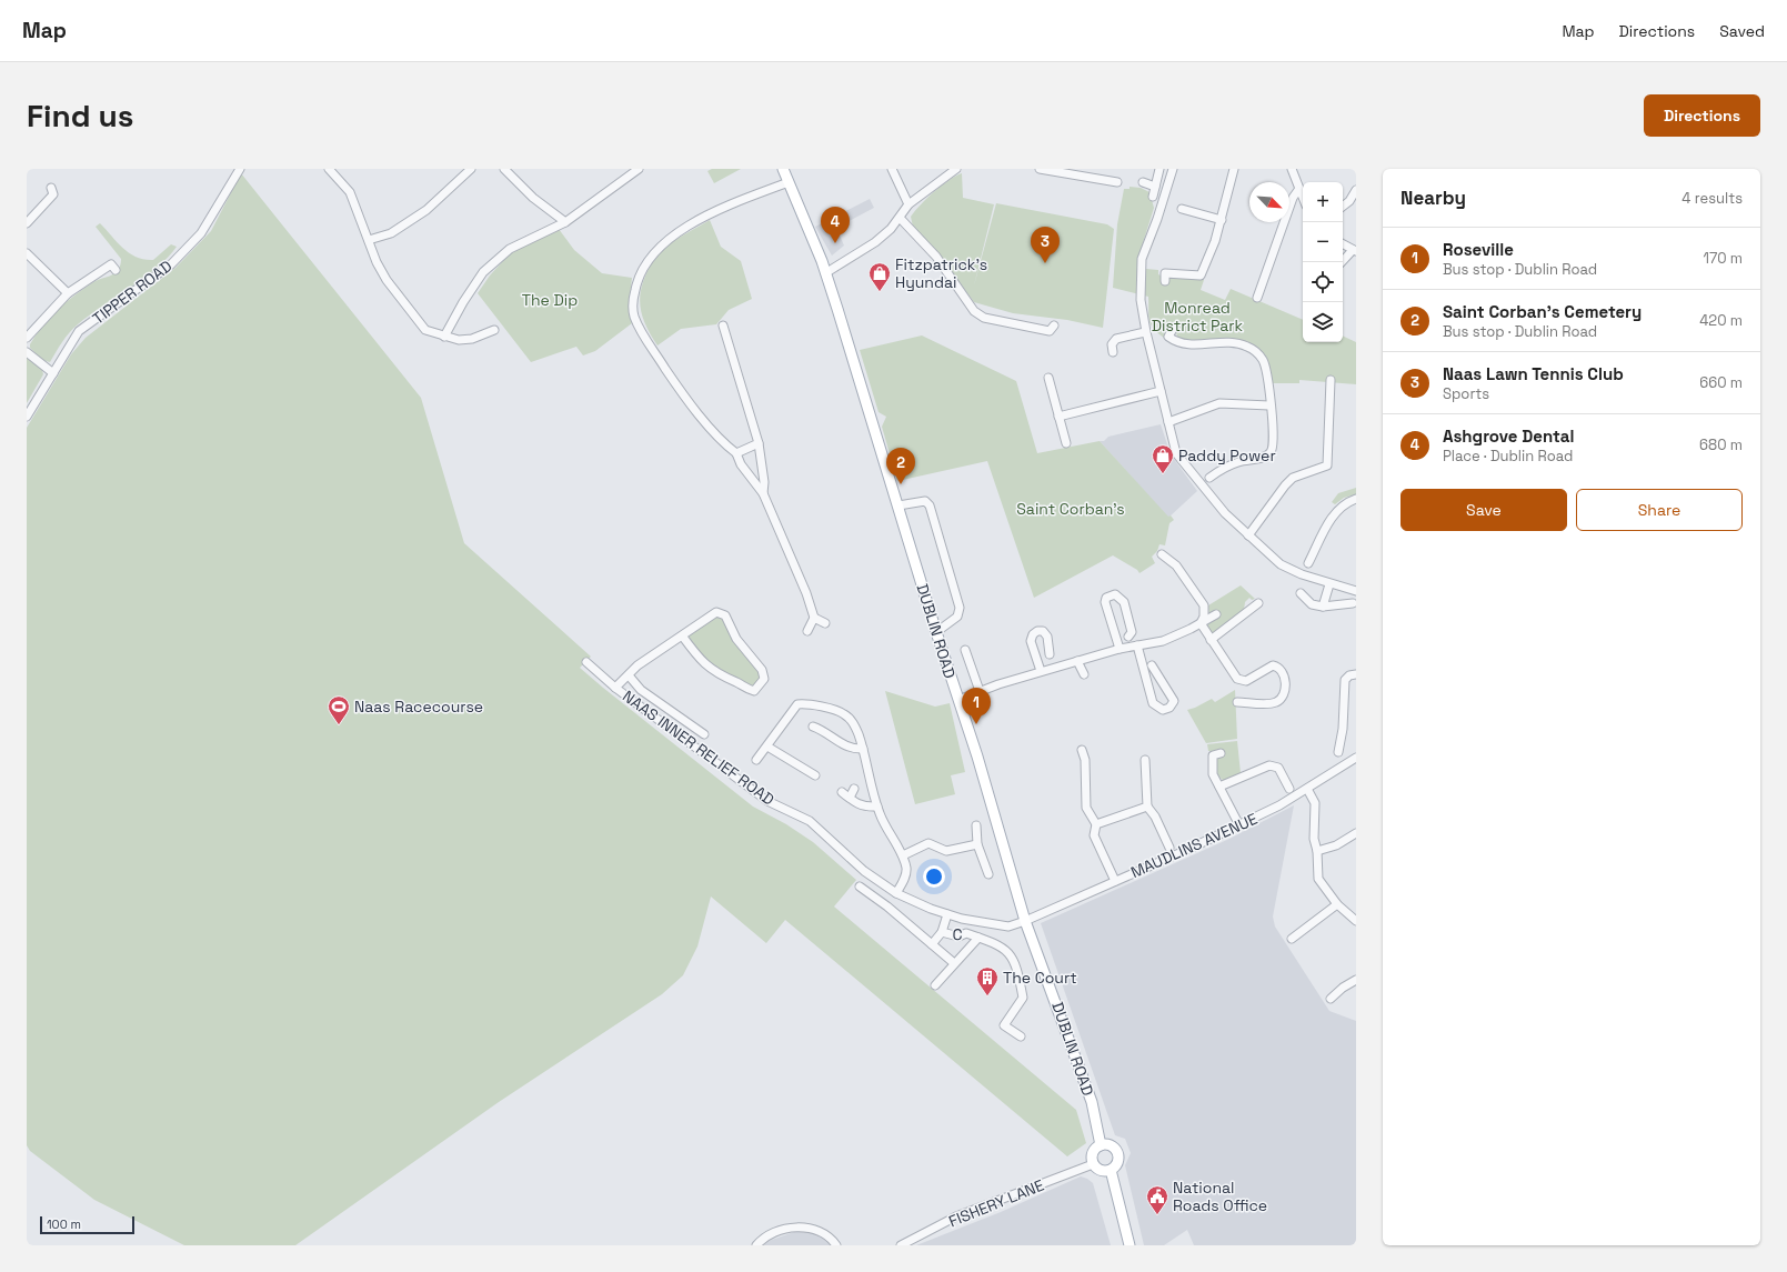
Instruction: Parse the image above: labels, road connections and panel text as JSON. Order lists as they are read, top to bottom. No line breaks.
{"streets":{"main road":["DUBLIN ROAD"],"street":["TIPPER ROAD","NAAS INNER RELIEF ROAD","MAUDLINS AVENUE","C","FISHERY LANE"]},"crossings":[["DUBLIN ROAD","NAAS INNER RELIEF ROAD"],["DUBLIN ROAD","MAUDLINS AVENUE"],["DUBLIN ROAD","FISHERY LANE"],["NAAS INNER RELIEF ROAD","MAUDLINS AVENUE"]],"parks":["The Dip","Monread District Park","Saint Corban's"],"places":{"shop":["Fitzpatrick's Hyundai","Paddy Power"],"sports":["Naas Racecourse"],"building":["The Court"],"public building":["National Roads Office"]},"scale_bar":"100 m","north":"bottom right","page":{"header":"Map","nav":["Map","Directions","Saved"],"buttons":["Directions",["Save","Share"]],"title":"Find us","heading":["Nearby","4 results"],"map_buttons":["+","−"],"pins":["4","3","2","1"],"list":[{"mark":"1","name":"Roseville","note":"Bus stop · Dublin Road","value":"170 m"},{"mark":"2","name":"Saint Corban's Cemetery","note":"Bus stop · Dublin Road","value":"420 m"},{"mark":"3","name":"Naas Lawn Tennis Club","note":"Sports","value":"660 m"},{"mark":"4","name":"Ashgrove Dental","note":"Place · Dublin Road","value":"680 m"}],"scale":"100 m"}}
